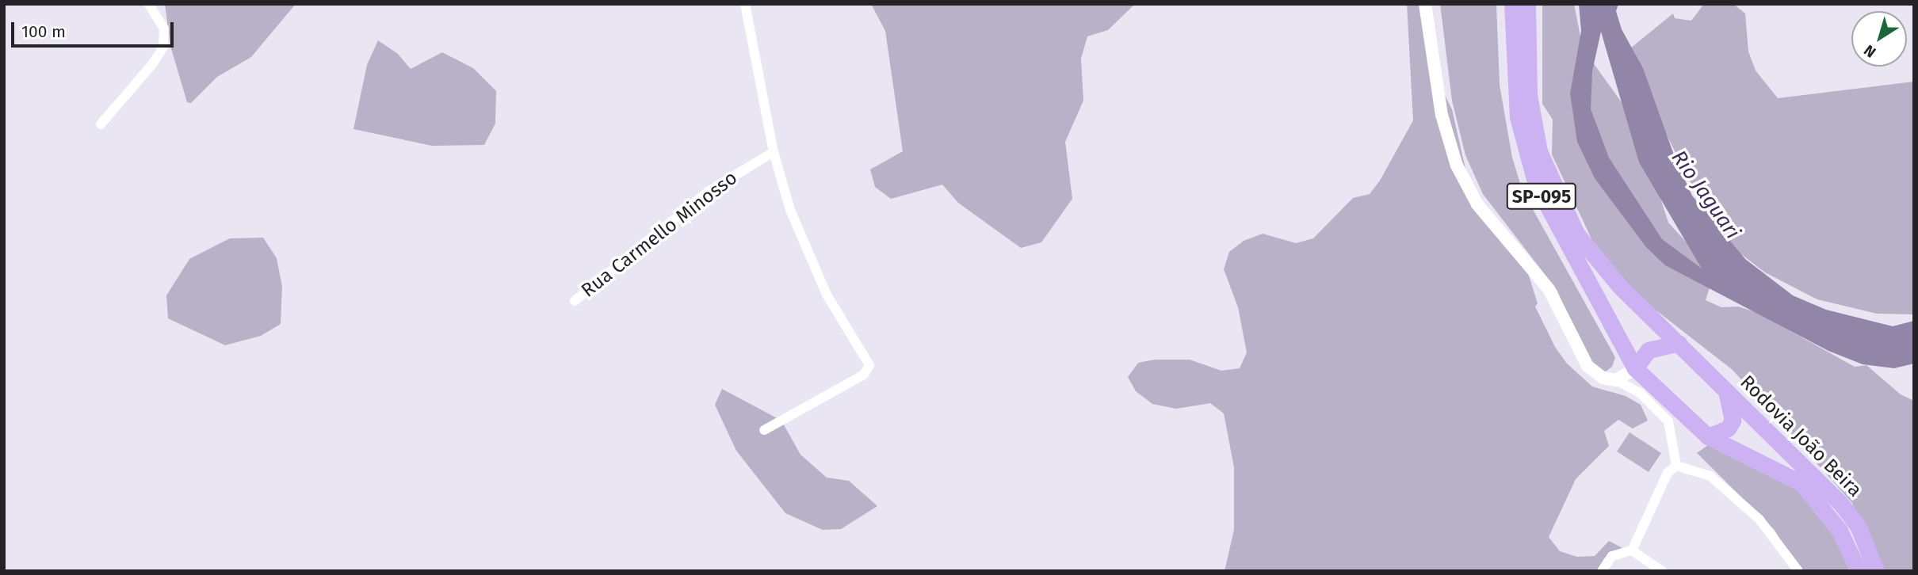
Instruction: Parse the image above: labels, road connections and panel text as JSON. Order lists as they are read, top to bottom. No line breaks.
{"streets":{"main road":["SP-095","Rodovia João Beira"],"street":["Rua Carmello Minosso"]},"crossings":[["SP-095","Rodovia João Beira"]],"water":["Rio Jaguari"],"scale_bar":"100 m","north":"bottom left"}
